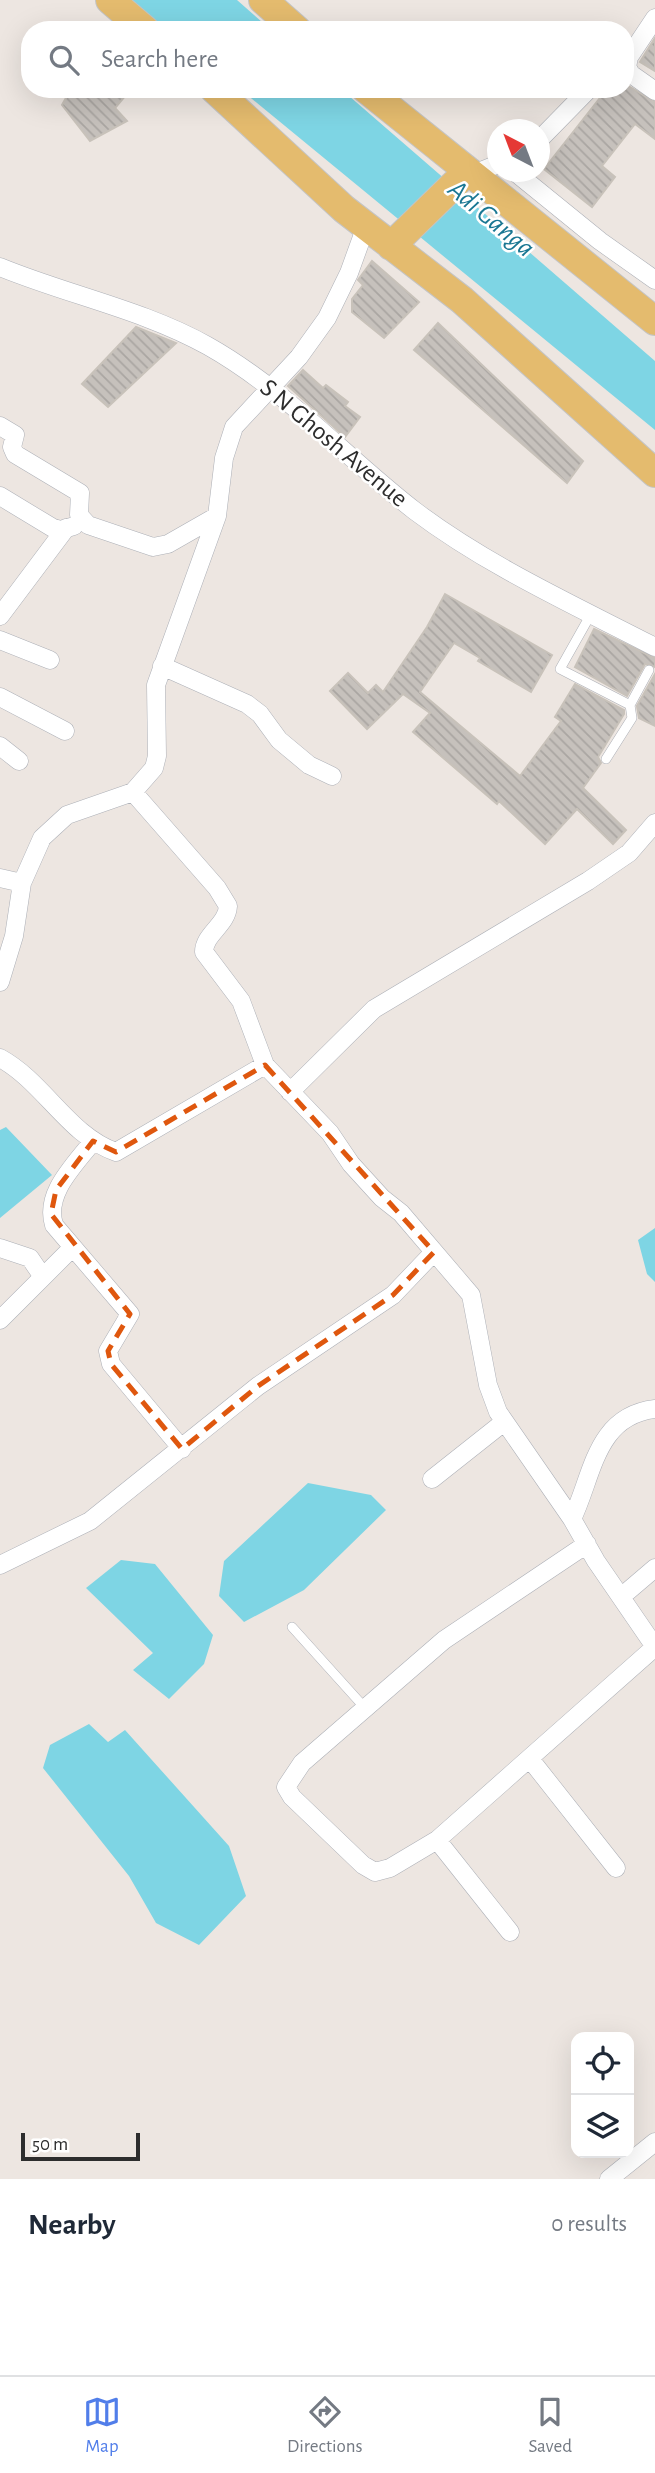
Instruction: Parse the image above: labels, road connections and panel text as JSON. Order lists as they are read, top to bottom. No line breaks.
{"streets":{"street":["S N Ghosh Avenue"]},"water":["Adi Ganga"],"scale_bar":"50 m","north":"top left","page":{"search":"Search here","scale":"50 m","heading":["Nearby","0 results"],"nav":["Map","Directions","Saved"]}}
